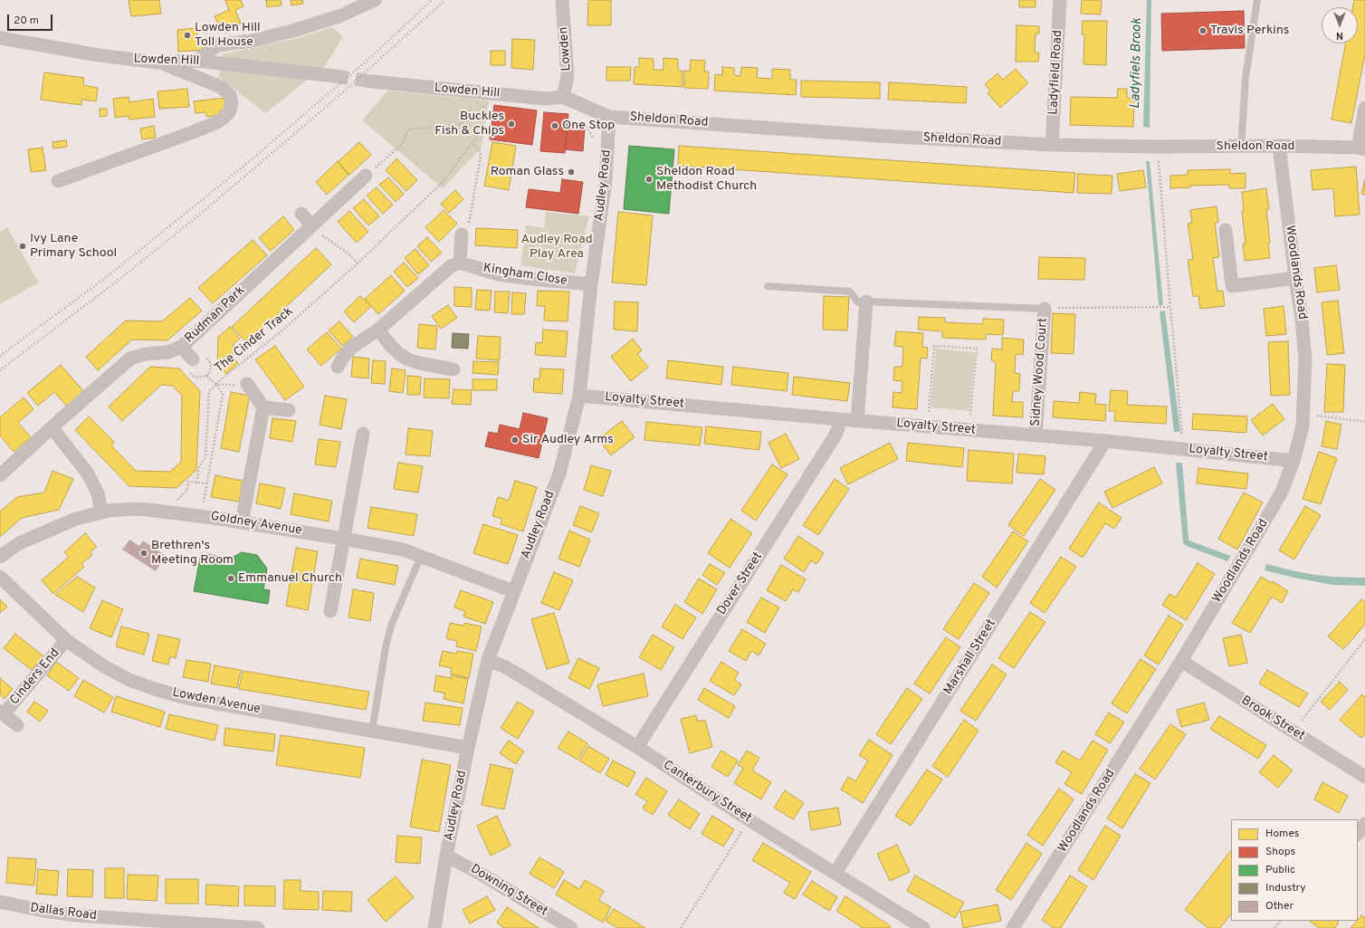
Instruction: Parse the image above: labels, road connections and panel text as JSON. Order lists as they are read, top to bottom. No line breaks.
{"streets":{"street":["Lowden","Lowden Hill","Ladyfield Road","Sheldon Road","Audley Road","Woodlands Road","Kingham Close","Rudman Park","Sidney Wood Court","Loyalty Street","Goldney Avenue","Dover Street","Marshall Street","Cinders End","Lowden Avenue","Brook Street","Canterbury Street","Downing Street","Dallas Road"],"path":["The Cinder Track"]},"crossings":[["Lowden","Lowden Hill"],["Lowden","Sheldon Road"],["Lowden Hill","Sheldon Road"],["Lowden Hill","The Cinder Track"],["Ladyfield Road","Sheldon Road"],["Sheldon Road","Audley Road"],["Sheldon Road","Woodlands Road"],["Audley Road","Kingham Close"],["Audley Road","Loyalty Street"],["Audley Road","Goldney Avenue"],["Audley Road","Lowden Avenue"],["Audley Road","Canterbury Street"],["Audley Road","Downing Street"],["Woodlands Road","Loyalty Street"],["Woodlands Road","Brook Street"],["The Cinder Track","Goldney Avenue"],["Sidney Wood Court","Loyalty Street"],["Loyalty Street","Dover Street"],["Loyalty Street","Marshall Street"],["Dover Street","Canterbury Street"],["Marshall Street","Canterbury Street"],["Cinders End","Lowden Avenue"]],"water":["Ladyfiels Brook"],"parks":["Audley Road Play Area"],"places":["Travis Perkins","Lowden Hill Toll House","Buckles Fish & Chips","One Stop","Roman Glass","Sheldon Road Methodist Church","Ivy Lane Primary School","Sir Audley Arms","Brethren's Meeting Room","Emmanuel Church"],"legend":["Homes","Shops","Public","Industry","Other"],"scale_bar":"20 m","north":"bottom"}
